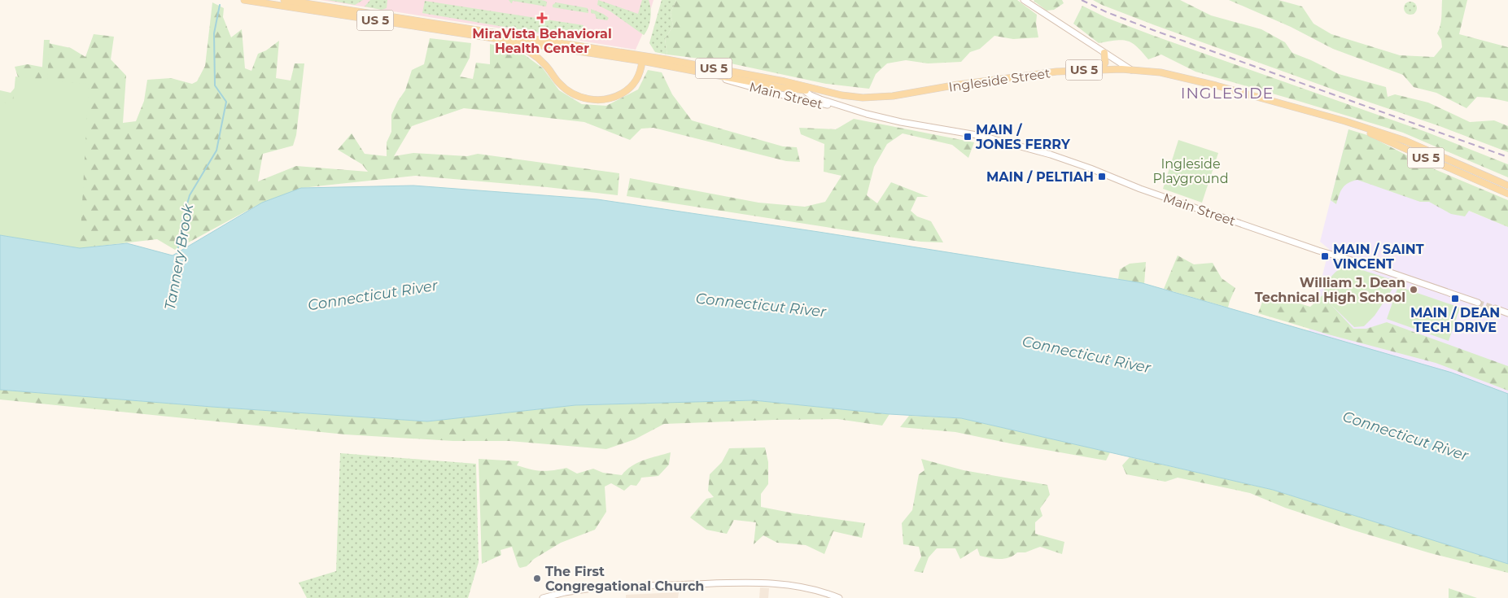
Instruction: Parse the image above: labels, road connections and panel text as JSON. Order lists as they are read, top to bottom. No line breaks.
{"streets":{"main road":["US 5","Ingleside Street","Main Street"]},"crossings":[["Ingleside Street","Main Street"]],"districts":["INGLESIDE"],"water":["Tannery Brook","Connecticut River"],"parks":["Ingleside Playground"],"places":{"health":["MiraVista Behavioral Health Center"],"transit":["MAIN / JONES FERRY","MAIN / PELTIAH","MAIN / SAINT VINCENT","MAIN / DEAN TECH DRIVE"],"other":["William J. Dean Technical High School","The First Congregational Church"]}}
